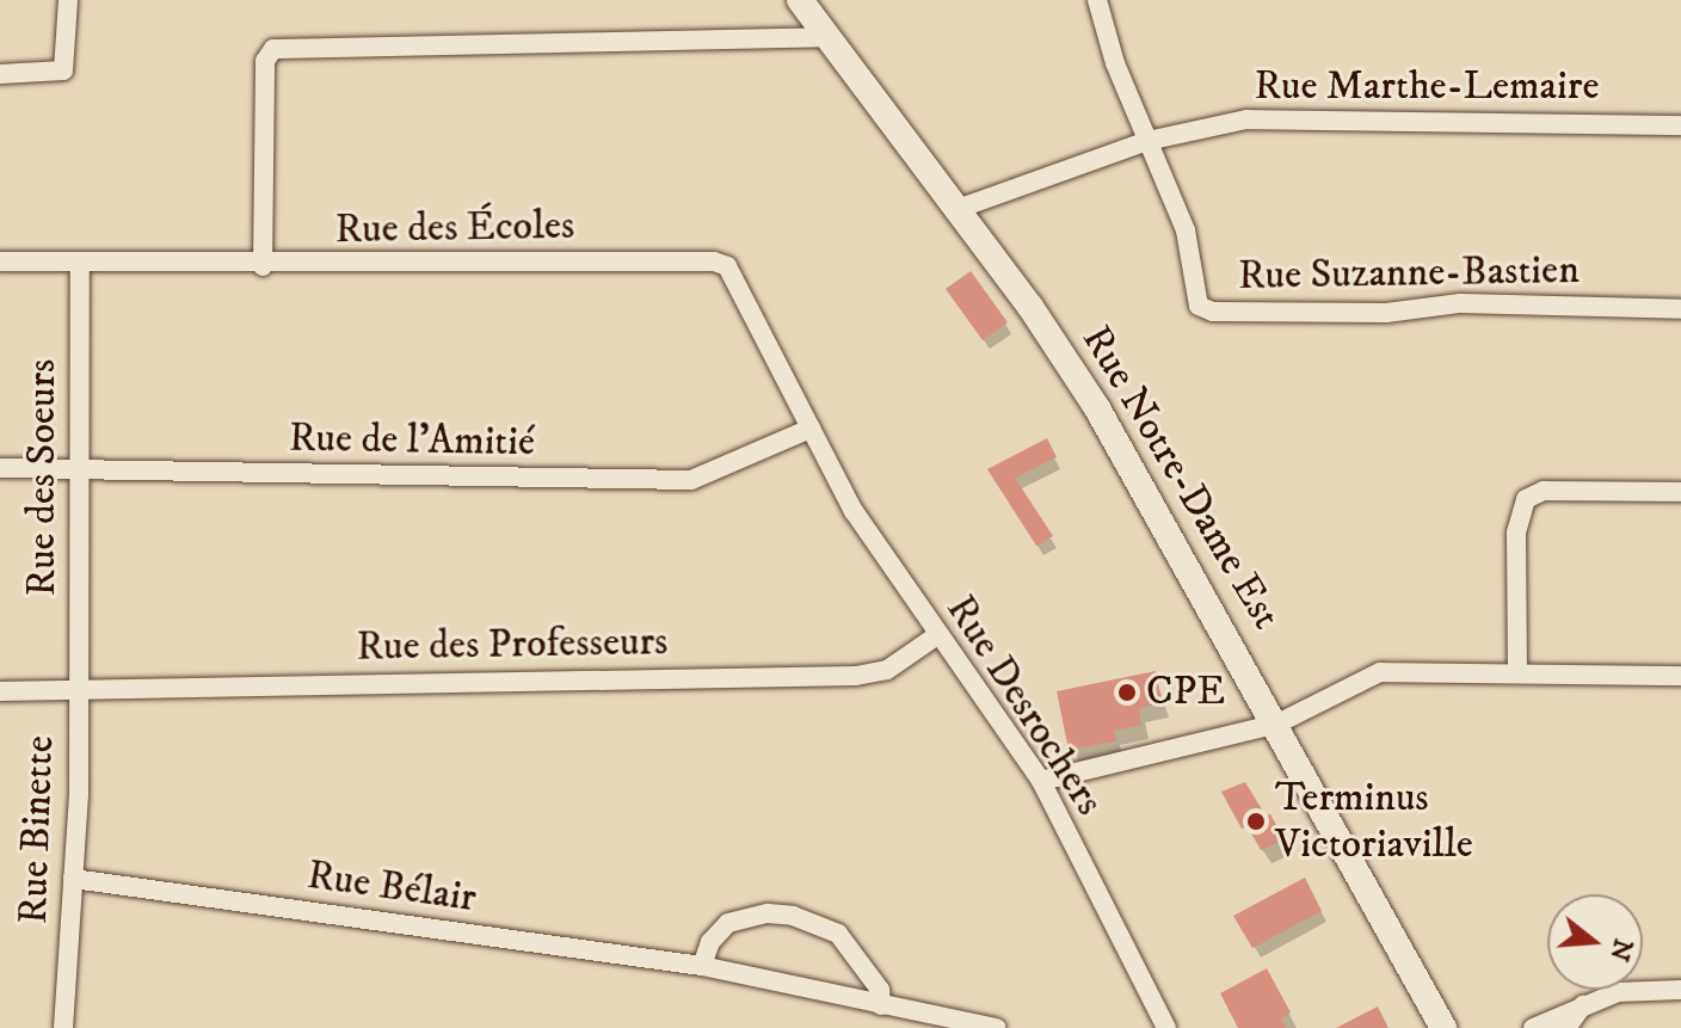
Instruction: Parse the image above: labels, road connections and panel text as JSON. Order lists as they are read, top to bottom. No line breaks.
{"streets":{"street":["Rue Marthe-Lemaire","Rue des Écoles","Rue Suzanne-Bastien","Rue de l'Amitié","Rue des Soeurs","Rue Notre-Dame Est","Rue des Professeurs","Rue Desrochers","Rue Binette","Rue Bélair"]},"crossings":[["Rue Marthe-Lemaire","Rue Suzanne-Bastien"],["Rue Marthe-Lemaire","Rue Notre-Dame Est"],["Rue des Écoles","Rue de l'Amitié"],["Rue des Écoles","Rue des Soeurs"],["Rue des Écoles","Rue Desrochers"],["Rue de l'Amitié","Rue des Soeurs"],["Rue de l'Amitié","Rue Desrochers"],["Rue des Soeurs","Rue des Professeurs"],["Rue des Soeurs","Rue Binette"],["Rue des Professeurs","Rue Desrochers"],["Rue des Professeurs","Rue Binette"],["Rue Binette","Rue Bélair"]],"places":["CPE","Terminus Victoriaville"],"north":"right"}
